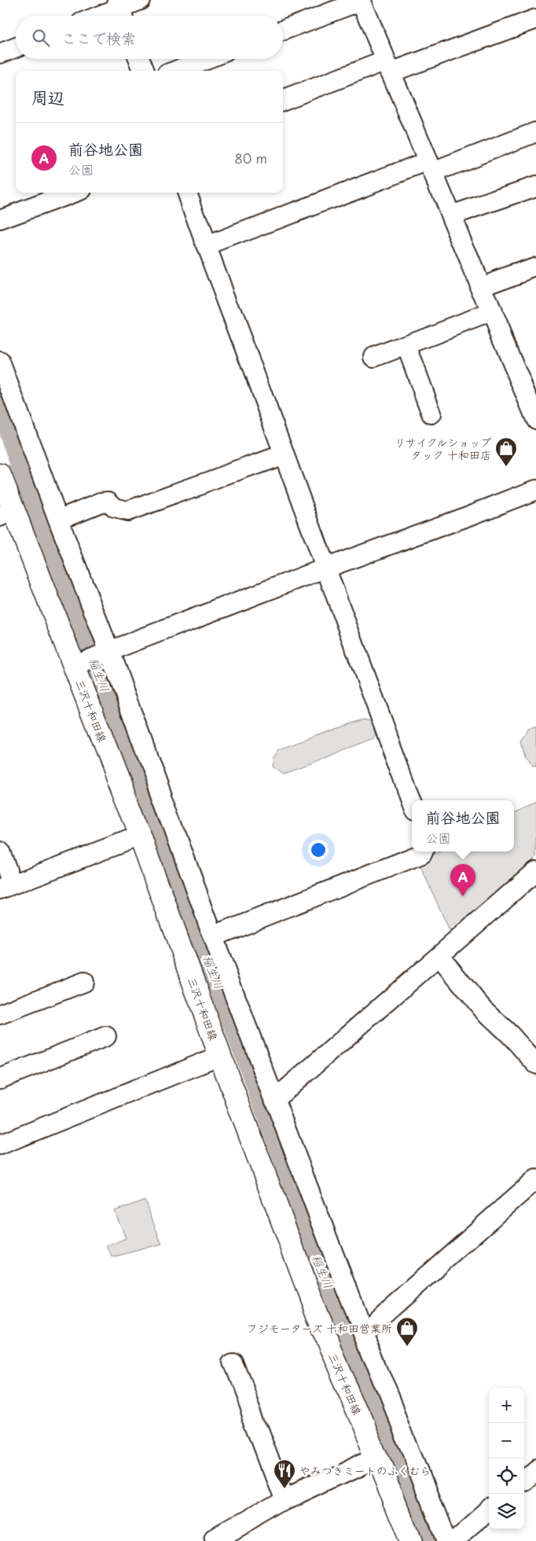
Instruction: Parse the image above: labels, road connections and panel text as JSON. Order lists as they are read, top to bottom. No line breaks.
{"streets":{"main road":["三沢十和田線"]},"water":["稲生川"],"places":{"shop":["リサイクルショップ タック 十和田店","フジモーターズ 十和田営業所"],"restaurant":["やみつきミートのふくむら"]},"page":{"search":"ここで検索","heading":"周辺","list":[{"mark":"A","name":"前谷地公園","note":"公園","value":"80 m"}],"popup":["前谷地公園","公園"],"pins":"A","map_buttons":["+","−"]}}
